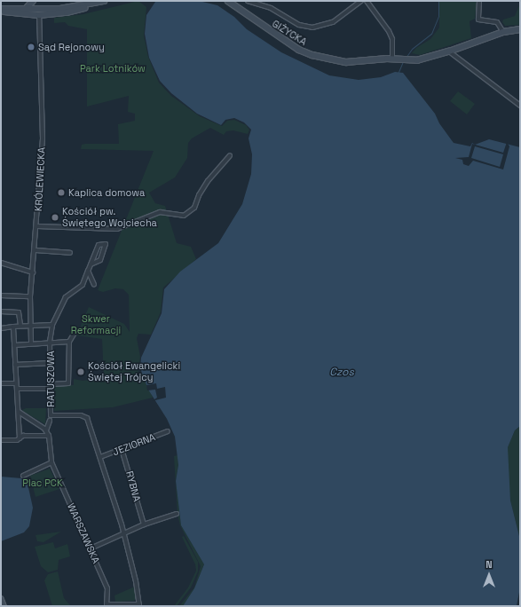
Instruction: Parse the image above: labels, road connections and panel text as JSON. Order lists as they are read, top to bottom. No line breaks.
{"streets":{"street":["GIŻYCKA","KRÓLEWIECKA","RATUSZOWA","JEZIORNA","RYBNA","WARSZAWSKA"]},"crossings":[["RATUSZOWA","JEZIORNA"],["JEZIORNA","RYBNA"]],"water":["Czos"],"parks":["Park Lotników","Skwer Reformacji","Plac PCK"],"places":["Sąd Rejonowy","Kaplica domowa","Kościół pw. Świętego Wojciecha","Kościół Ewangelicki Świętej Trójcy"],"north":"top"}
